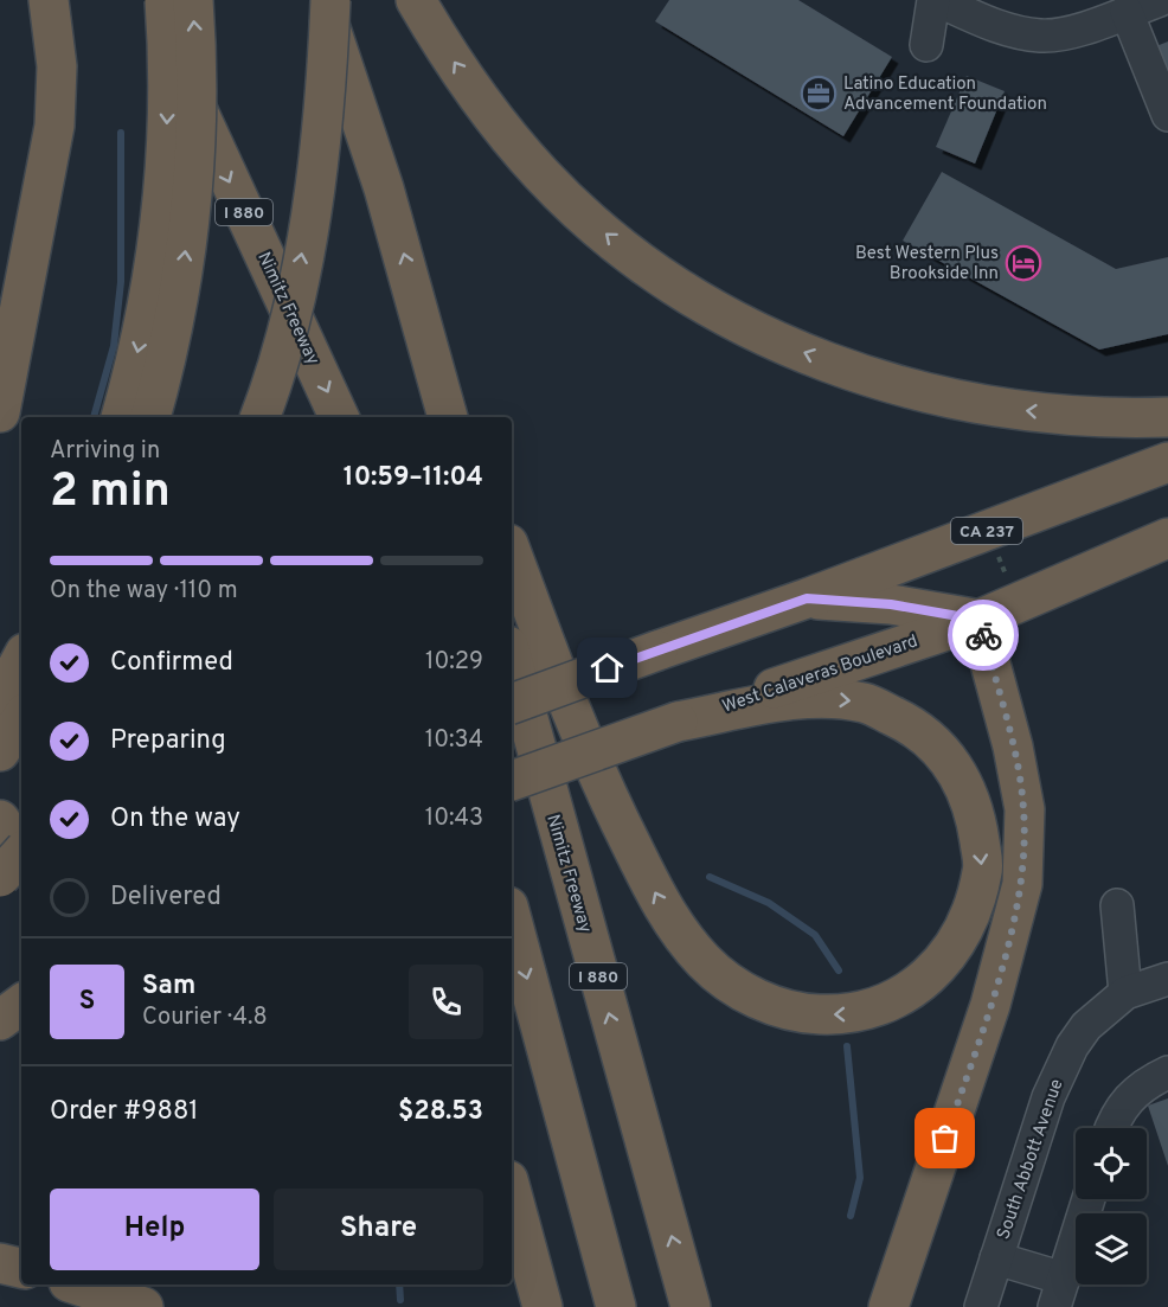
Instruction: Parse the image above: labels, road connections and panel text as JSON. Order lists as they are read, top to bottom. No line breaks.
{"streets":{"highway":["I 880","Nimitz Freeway","CA 237","West Calaveras Boulevard"],"street":["South Abbott Avenue"]},"places":{"office":["Latino Education Advancement Foundation"],"hotel":["Best Western Plus Brookside Inn"]},"page":{"heading":["2 min","Arriving in","10:59–11:04"],"panel":["Sam","Courier · 4.8","Order #9881","$28.53"],"bar":"On the way · 110 m","list":[["Confirmed","10:29"],["Preparing","10:34"],["On the way","10:43"],"Delivered"],"round":"S","buttons":["Help","Share"]}}
